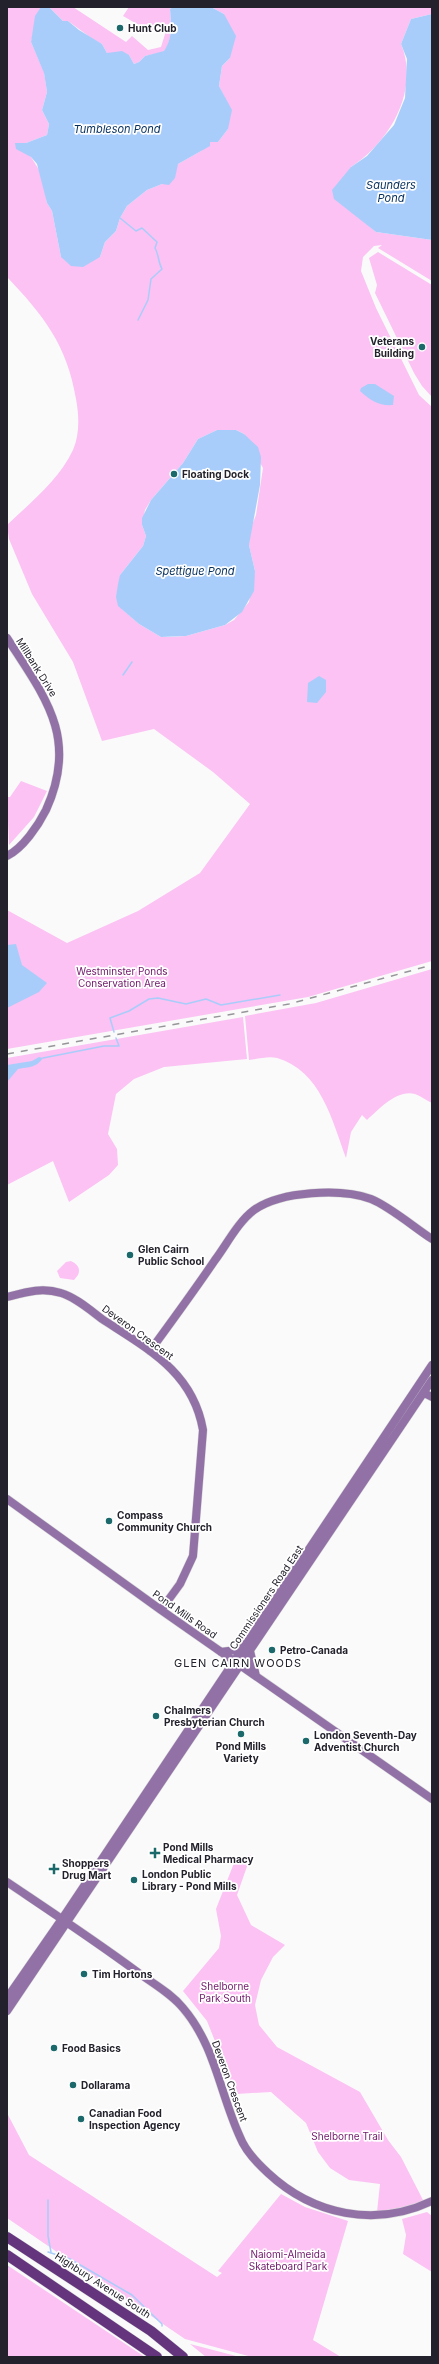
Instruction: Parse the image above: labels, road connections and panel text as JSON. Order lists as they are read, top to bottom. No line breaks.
{"streets":{"highway":["Highbury Avenue South"],"main road":["Millbank Drive","Deveron Crescent","Commissioners Road East","Pond Mills Road"]},"crossings":[["Deveron Crescent","Commissioners Road East"],["Deveron Crescent","Pond Mills Road"],["Commissioners Road East","Pond Mills Road"]],"districts":["GLEN CAIRN WOODS"],"water":["Tumbleson Pond","Saunders Pond","Spettigue Pond"],"parks":["Westminster Ponds Conservation Area","Shelborne Park South","Shelborne Trail","Naiomi-Almeida Skateboard Park"],"places":{"other":["Hunt Club","Veterans Building","Floating Dock","Glen Cairn Public School","Compass Community Church","Petro-Canada","Chalmers Presbyterian Church","Pond Mills Variety","London Seventh-Day Adventist Church","London Public Library - Pond Mills","Tim Hortons","Food Basics","Dollarama","Canadian Food Inspection Agency"],"health":["Pond Mills Medical Pharmacy","Shoppers Drug Mart"]}}
